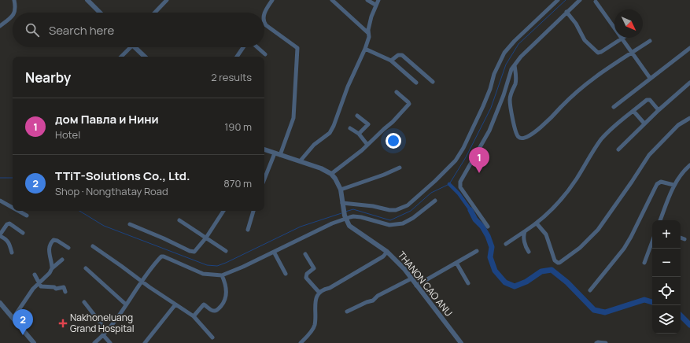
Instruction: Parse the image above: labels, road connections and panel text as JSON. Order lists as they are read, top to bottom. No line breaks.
{"streets":{"street":["THANON CAO ANU"]},"places":{"health":["Nakhoneluang Grand Hospital"]},"north":"bottom right","page":{"search":"Search here","heading":["Nearby","2 results"],"list":[{"mark":"1","name":"дом Павла и Нини","note":"Hotel","value":"190 m"},{"mark":"2","name":"TTiT-Solutions Co., Ltd.","note":"Shop · Nongthatay Road","value":"870 m"}],"pins":["1","2"],"map_buttons":["+","−"]}}
